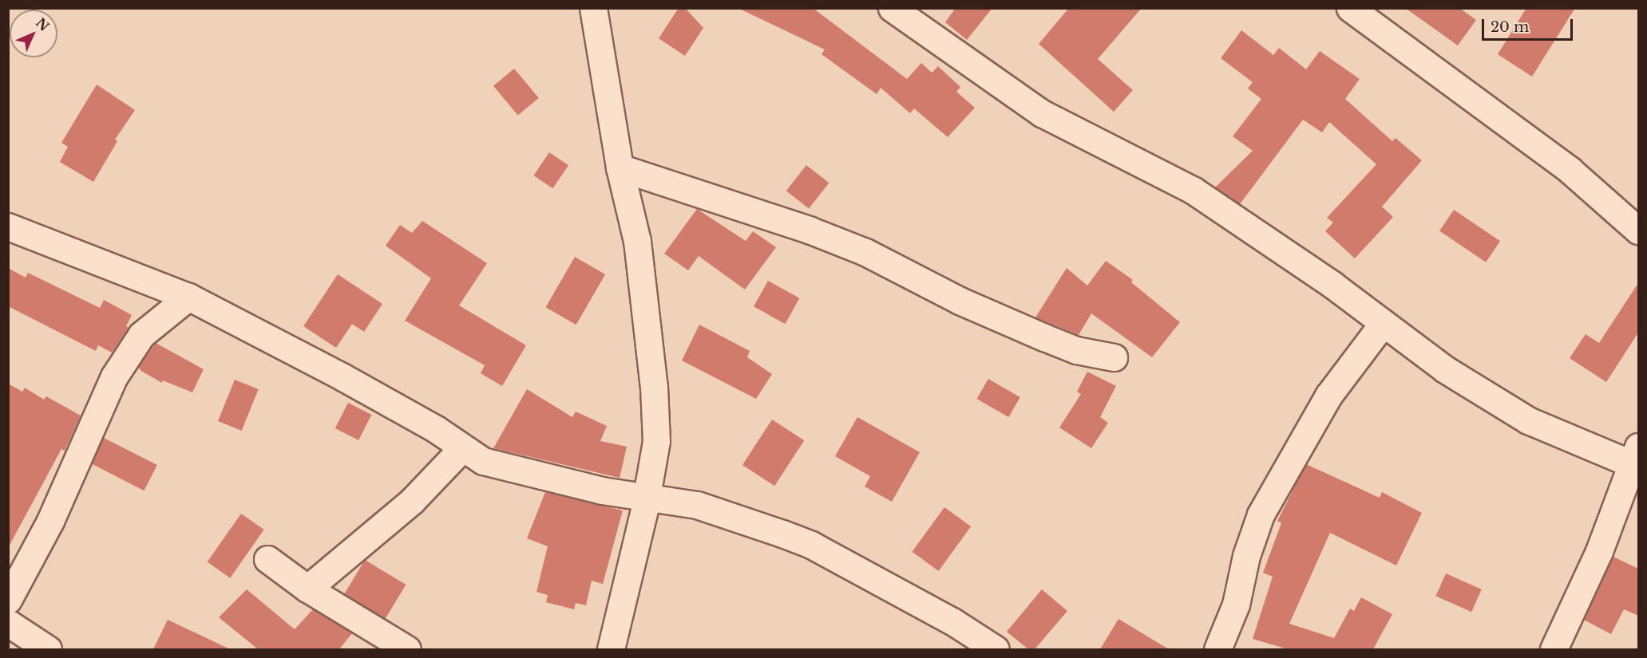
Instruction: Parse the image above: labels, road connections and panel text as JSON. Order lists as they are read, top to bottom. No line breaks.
{"scale_bar":"20 m","north":"top right"}
